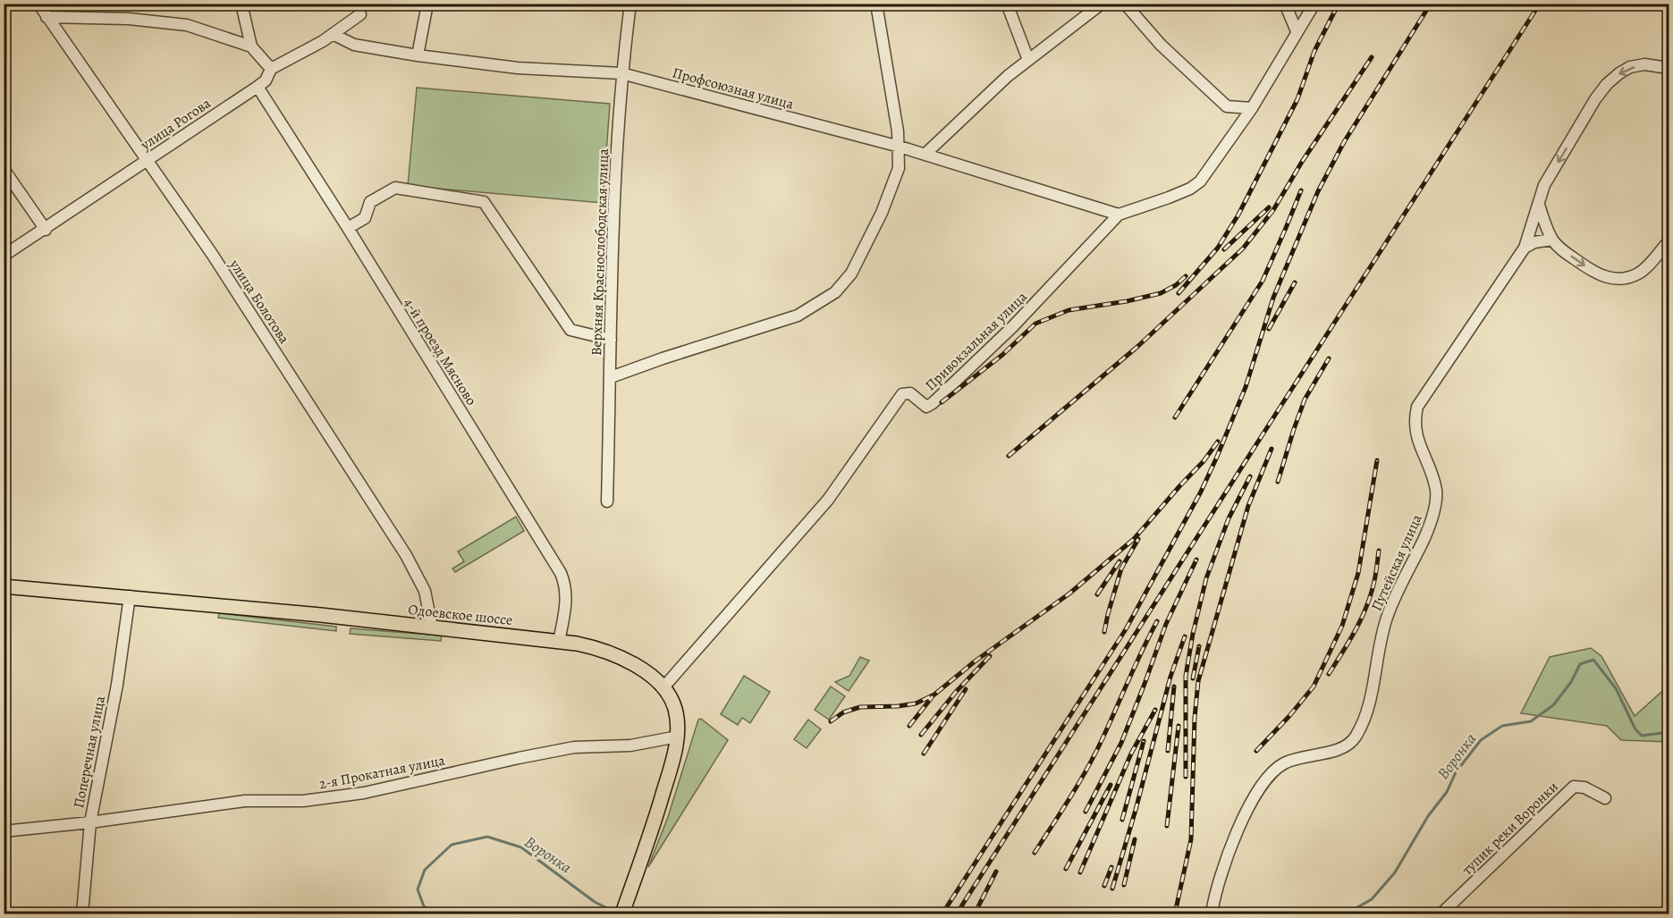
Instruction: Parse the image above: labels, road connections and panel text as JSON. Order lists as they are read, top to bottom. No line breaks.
{"streets":{"main road":["Одоевское шоссе"],"street":["Профсоюзная улица","улица Рогова","Верхняя Краснослободская улица","улица Болотова","Привокзальная улица","4-й проезд Мясново","Путейская улица","Поперечная улица","2-я Прокатная улица","тупик реки Воронки"]},"crossings":[["Профсоюзная улица","улица Рогова"],["Профсоюзная улица","Верхняя Краснослободская улица"],["Профсоюзная улица","Привокзальная улица"],["улица Рогова","улица Болотова"],["улица Рогова","4-й проезд Мясново"],["улица Болотова","Одоевское шоссе"],["Привокзальная улица","Одоевское шоссе"],["4-й проезд Мясново","Одоевское шоссе"],["Одоевское шоссе","Поперечная улица"],["Одоевское шоссе","2-я Прокатная улица"],["Поперечная улица","2-я Прокатная улица"]],"water":["Воронка"]}
